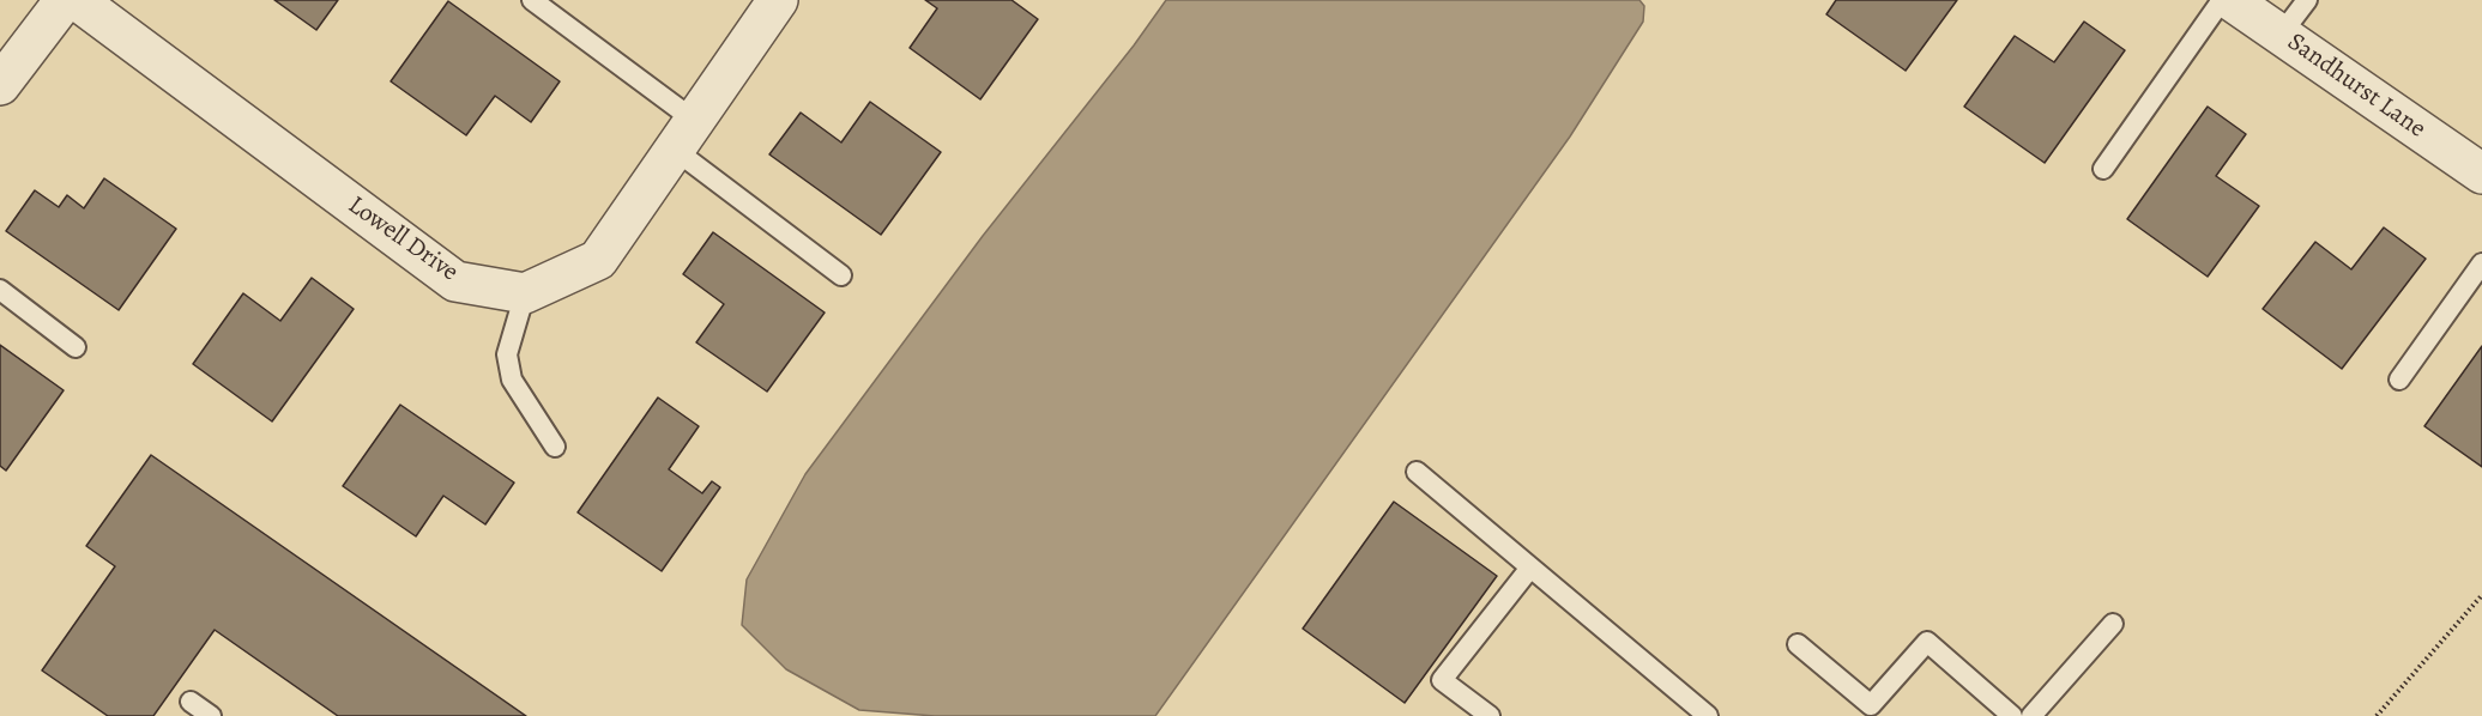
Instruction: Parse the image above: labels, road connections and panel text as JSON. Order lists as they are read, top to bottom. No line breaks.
{"streets":{"street":["Sandhurst Lane","Lowell Drive"]}}
